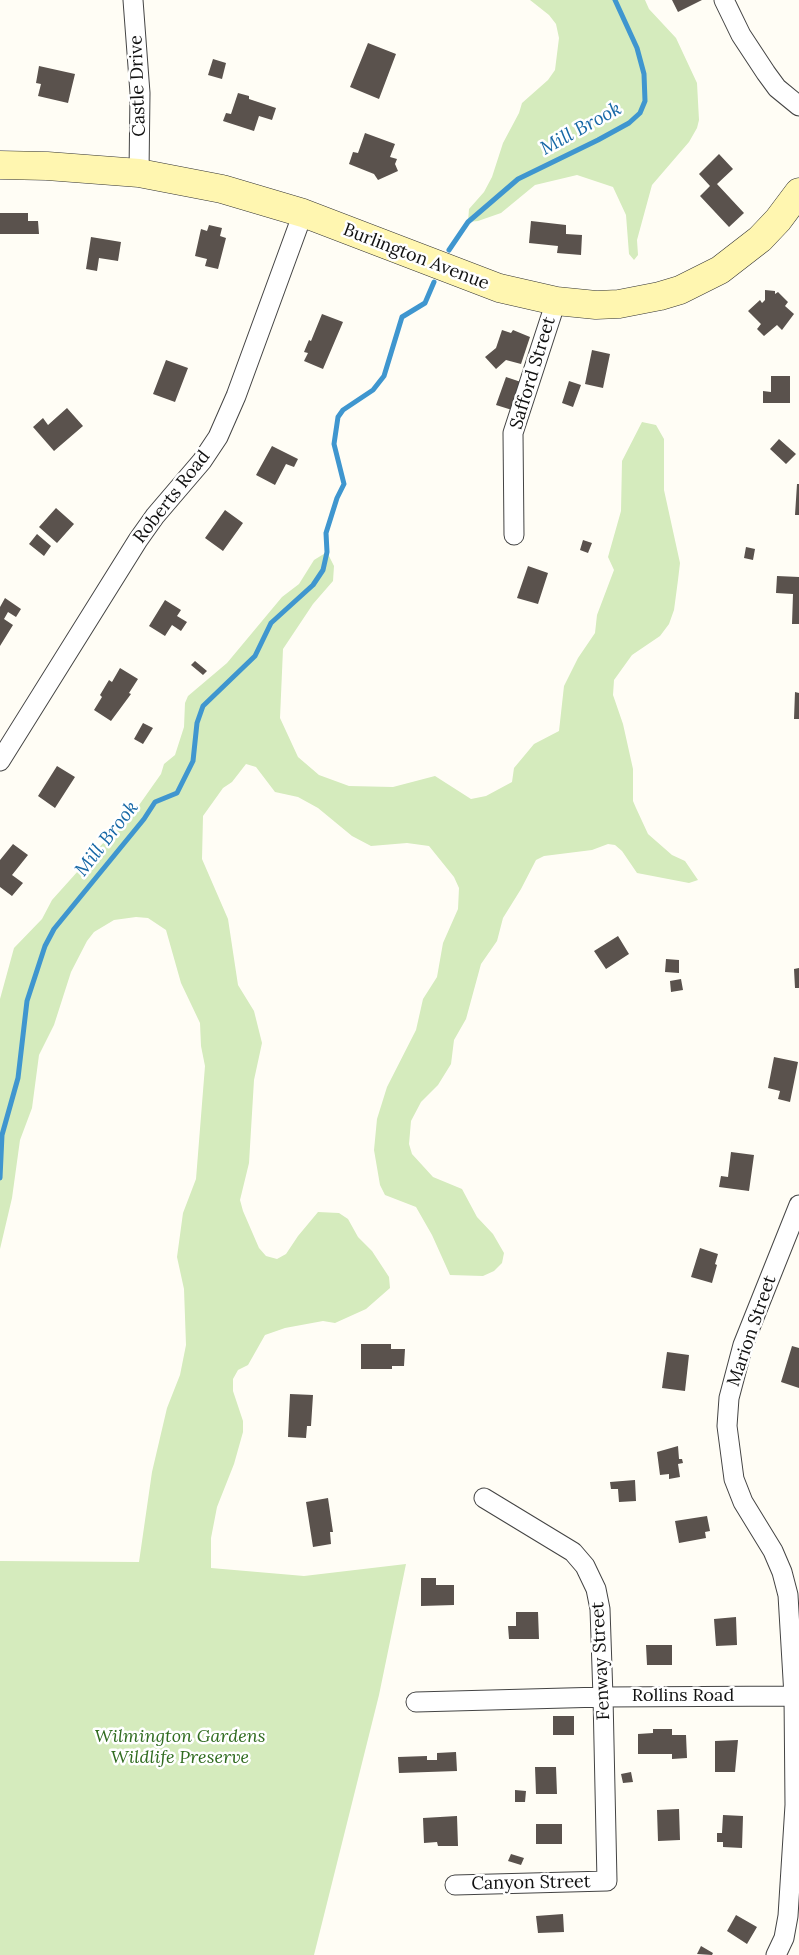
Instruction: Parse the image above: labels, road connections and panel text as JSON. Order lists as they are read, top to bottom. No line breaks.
{"streets":{"main road":["Burlington Avenue"],"street":["Castle Drive","Safford Street","Roberts Road","Marion Street","Fenway Street","Rollins Road","Canyon Street"]},"crossings":[["Castle Drive","Burlington Avenue"],["Burlington Avenue","Safford Street"],["Burlington Avenue","Roberts Road"],["Marion Street","Rollins Road"],["Fenway Street","Rollins Road"],["Fenway Street","Canyon Street"]],"water":["Mill Brook"],"parks":["Wilmington Gardens Wildlife Preserve"]}
